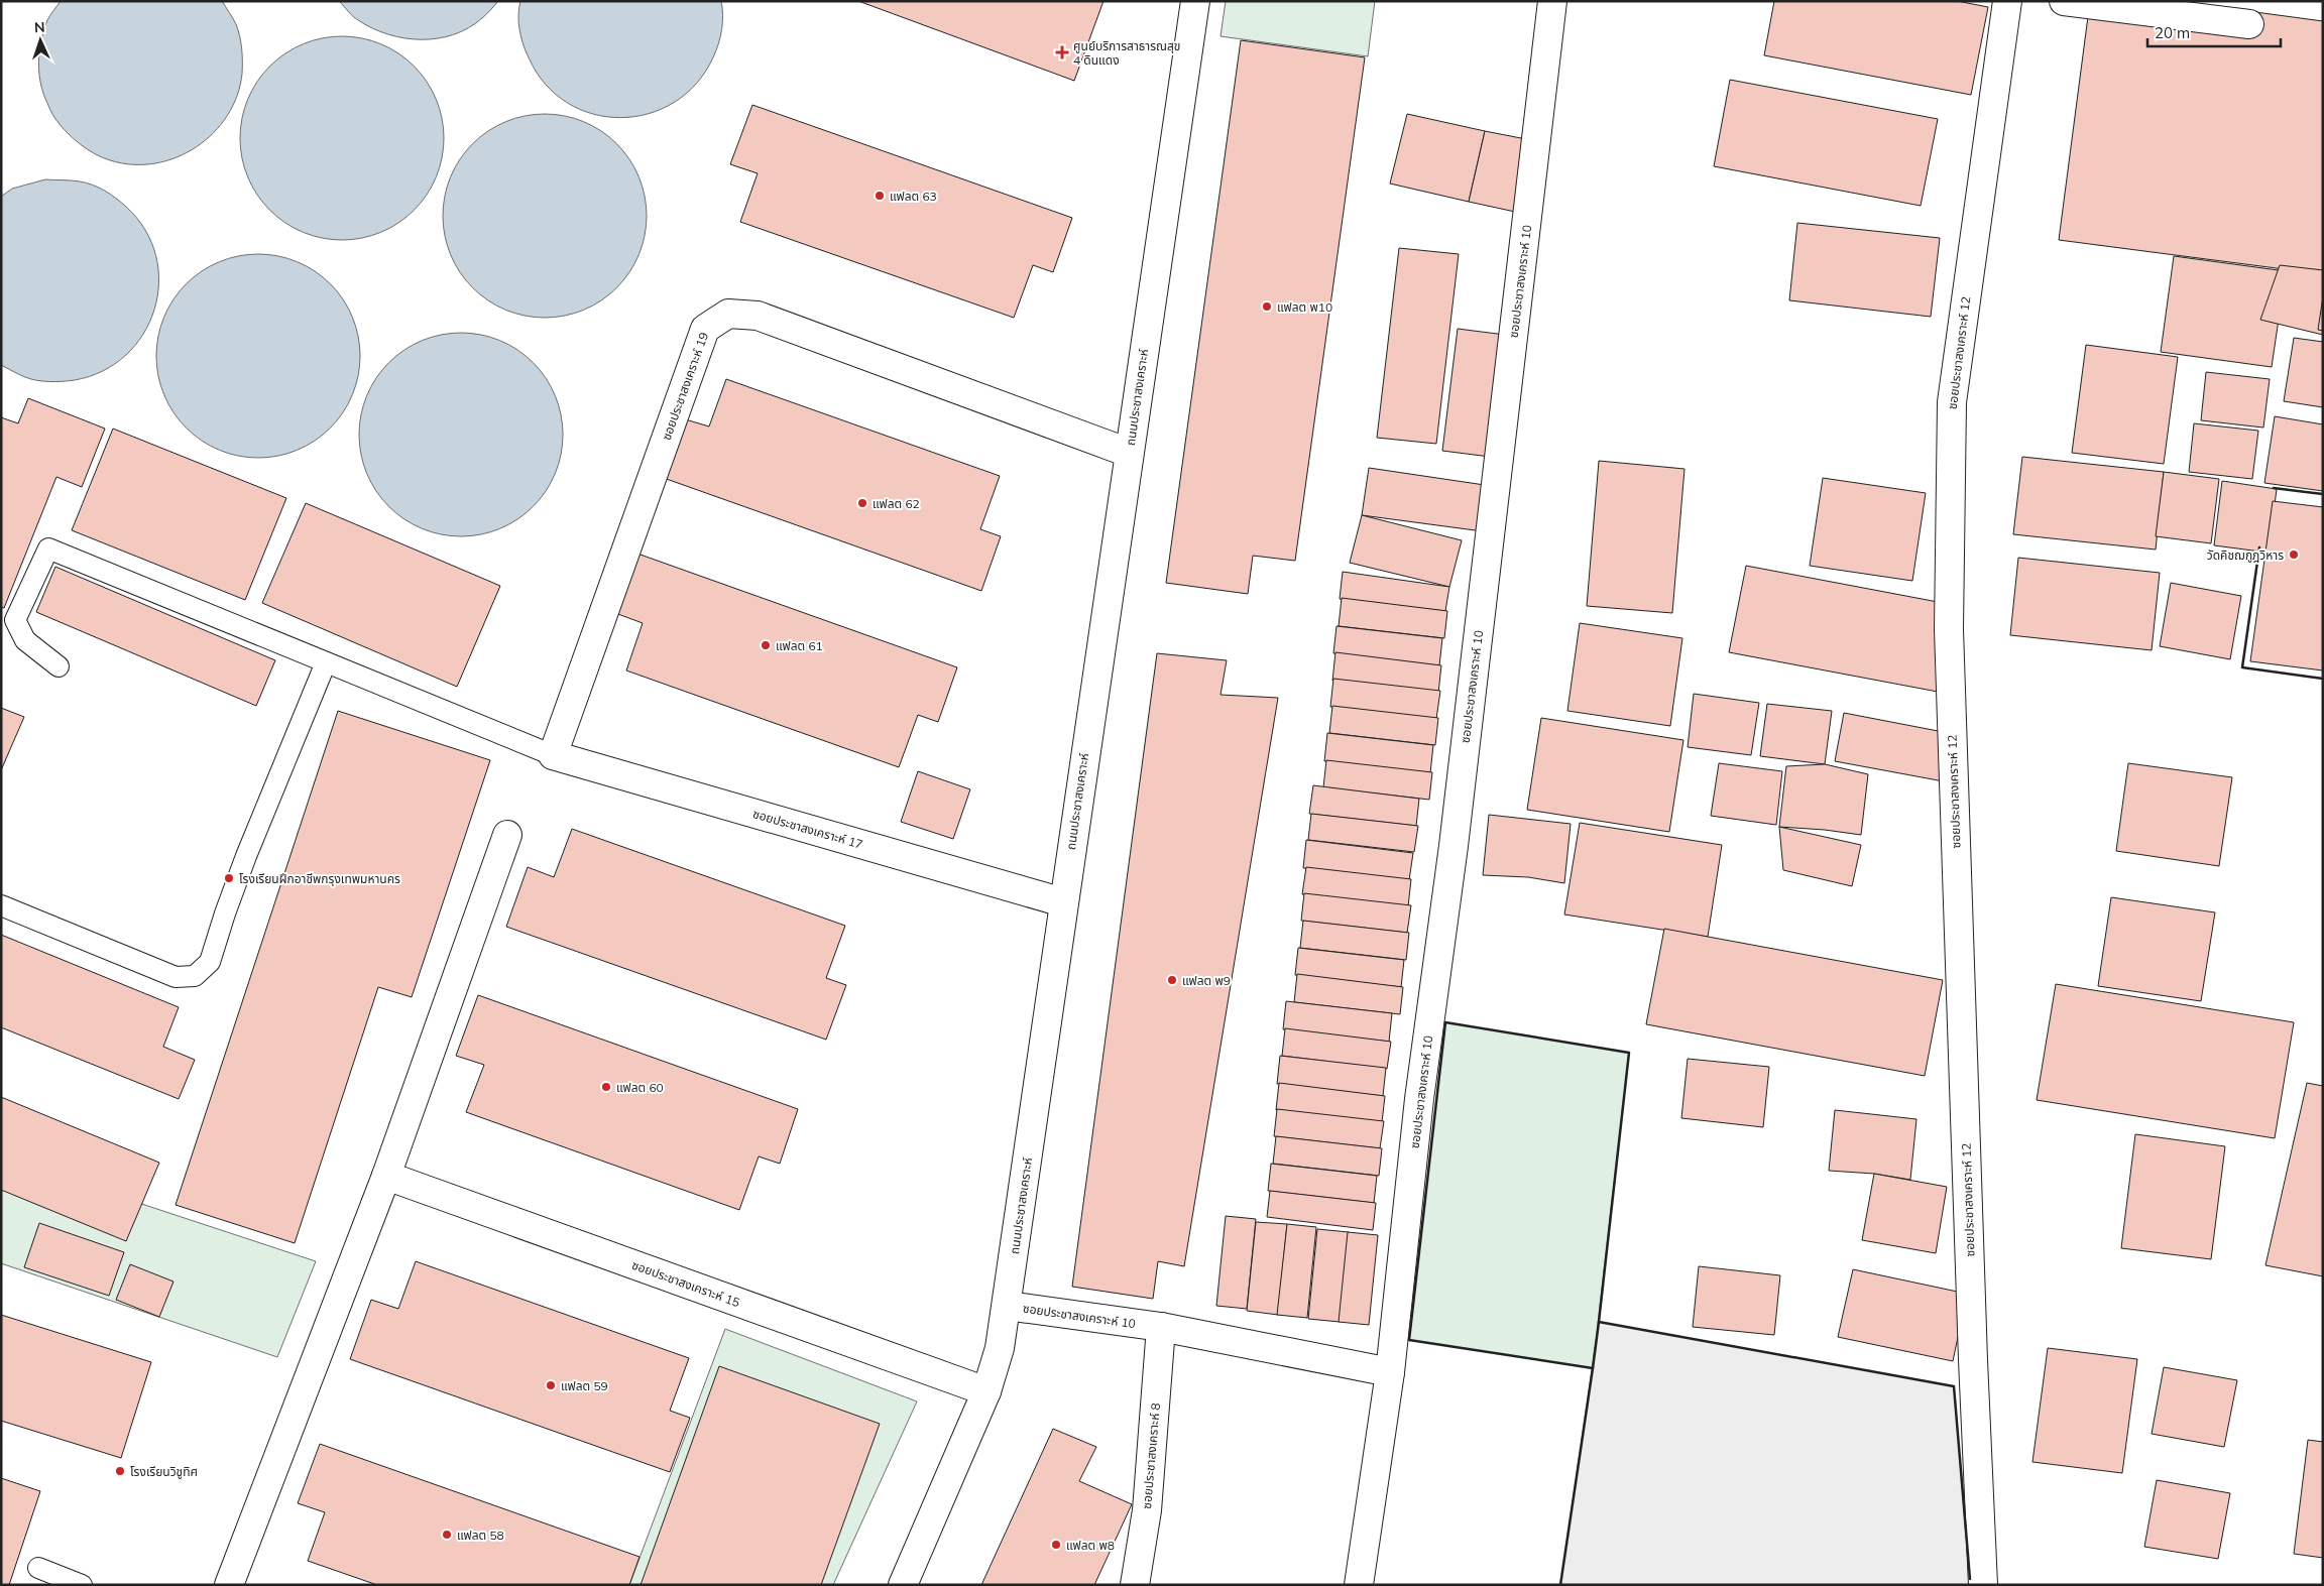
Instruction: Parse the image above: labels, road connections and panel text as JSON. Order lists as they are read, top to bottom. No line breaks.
{"streets":{"street":["ซอยประชาสงเคราะห์ 10","ซอยประชาสงเคราะห์ 12","ซอยประชาสงเคราะห์ 19","ถนนประชาสงเคราะห์","ซอยประชาสงเคราะห์ 17","ซอยประชาสงเคราะห์ 15","ซอยประชาสงเคราะห์ 8"]},"crossings":[["ซอยประชาสงเคราะห์ 10","ถนนประชาสงเคราะห์"],["ซอยประชาสงเคราะห์ 10","ซอยประชาสงเคราะห์ 8"],["ซอยประชาสงเคราะห์ 19","ถนนประชาสงเคราะห์"],["ซอยประชาสงเคราะห์ 19","ซอยประชาสงเคราะห์ 17"],["ถนนประชาสงเคราะห์","ซอยประชาสงเคราะห์ 17"],["ถนนประชาสงเคราะห์","ซอยประชาสงเคราะห์ 15"]],"places":{"health":["ศูนย์บริการสาธารณสุข 4 ดินแดง"],"other":["แฟลต 63","แฟลต พ10","แฟลต 62","วัดคิชฌกูฎวิหาร","แฟลต 61","โรงเรียนฝึกอาชีพกรุงเทพมหานคร","แฟลต พ9","แฟลต 60","แฟลต 59","โรงเรียนวิชูทิศ","แฟลต 58","แฟลต พ8"]},"scale_bar":"20 m","north":"top"}
